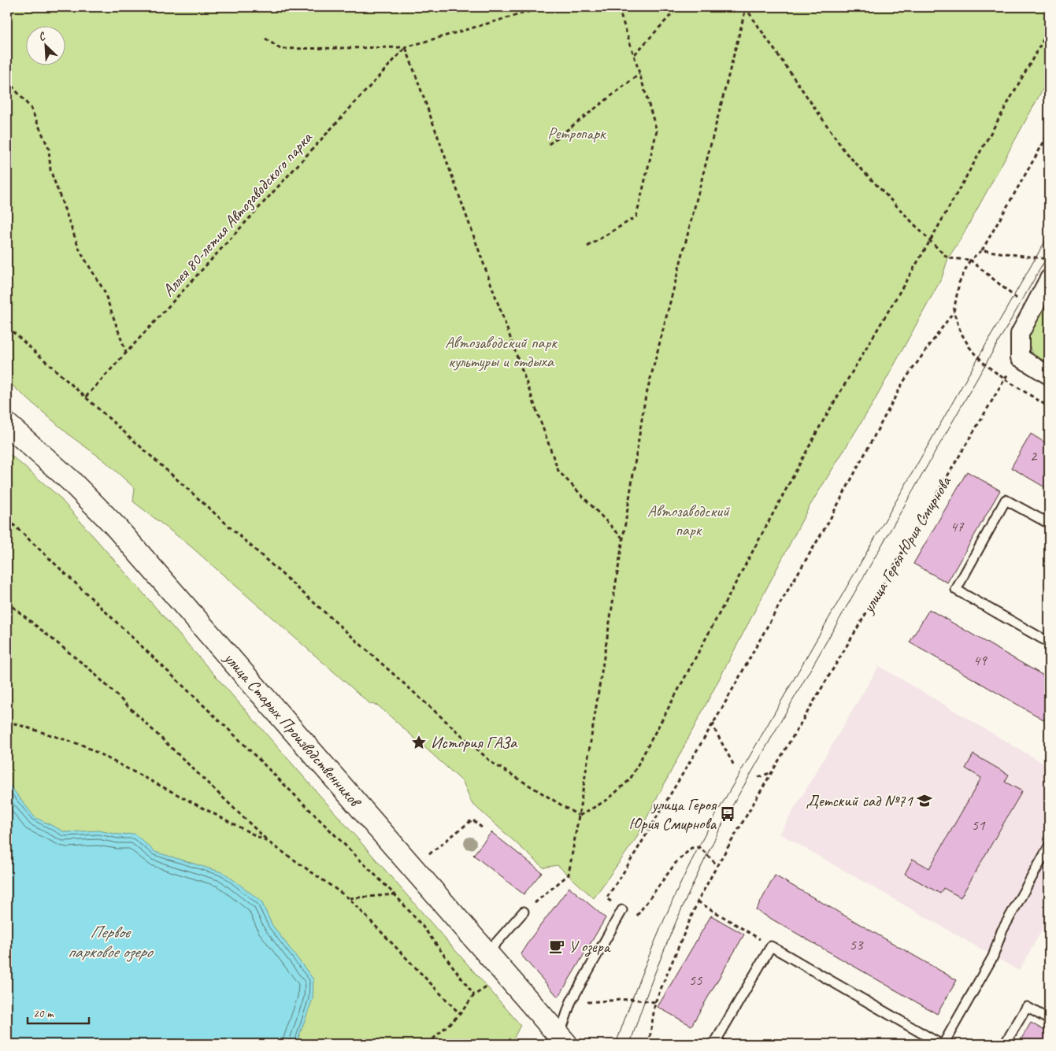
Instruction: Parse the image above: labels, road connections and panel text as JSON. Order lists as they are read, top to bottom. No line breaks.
{"streets":{"street":["улица Старых Производственников"],"path":["Аллея 80-летия Автозаводского парка","улица Героя Юрия Смирнова"]},"water":["Первое парковое озеро"],"parks":["Ретропарк","Автозаводский парк культуры и отдыха","Автозаводский парк"],"places":{"place":["История ГАЗа"],"school or university":["Детский сад №71"],"bus stop":["улица Героя Юрия Смирнова"],"cafe":["У озера"]},"house_numbers":["2","47","49","51","53","55"],"scale_bar":"20 m","north":"top left"}
